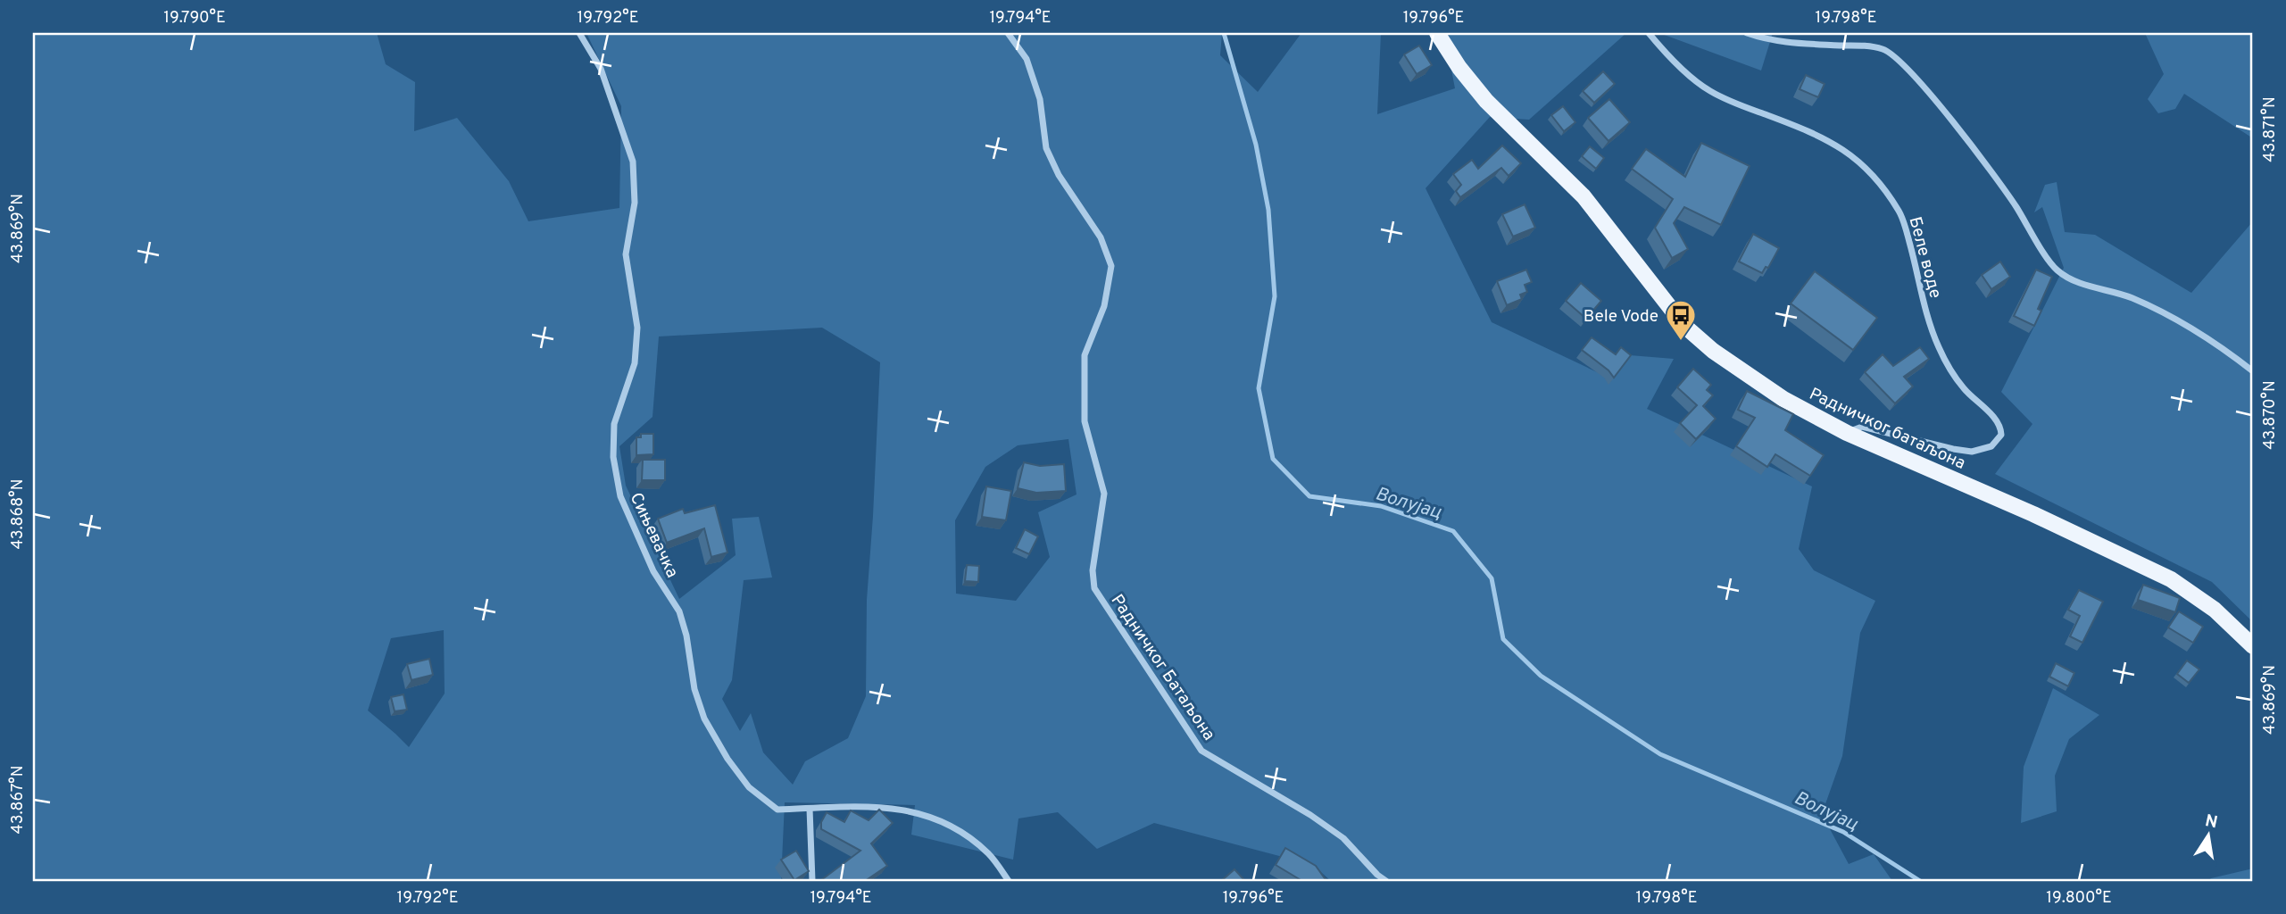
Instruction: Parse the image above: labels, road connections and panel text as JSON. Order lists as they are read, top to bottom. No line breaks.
{"streets":{"main road":["Радничког батаљона"],"street":["Беле воде","Сињевачка","Радничког Батаљона"]},"crossings":[["Беле воде","Радничког батаљона"]],"water":["Волујац"],"places":{"bus stop":["Bele Vode"]},"north":"top","coordinates":["19.790°E","19.792°E","19.794°E","19.796°E","19.798°E","43.871°N","43.869°N","43.870°N","43.868°N","43.867°N","19.800°E"]}
